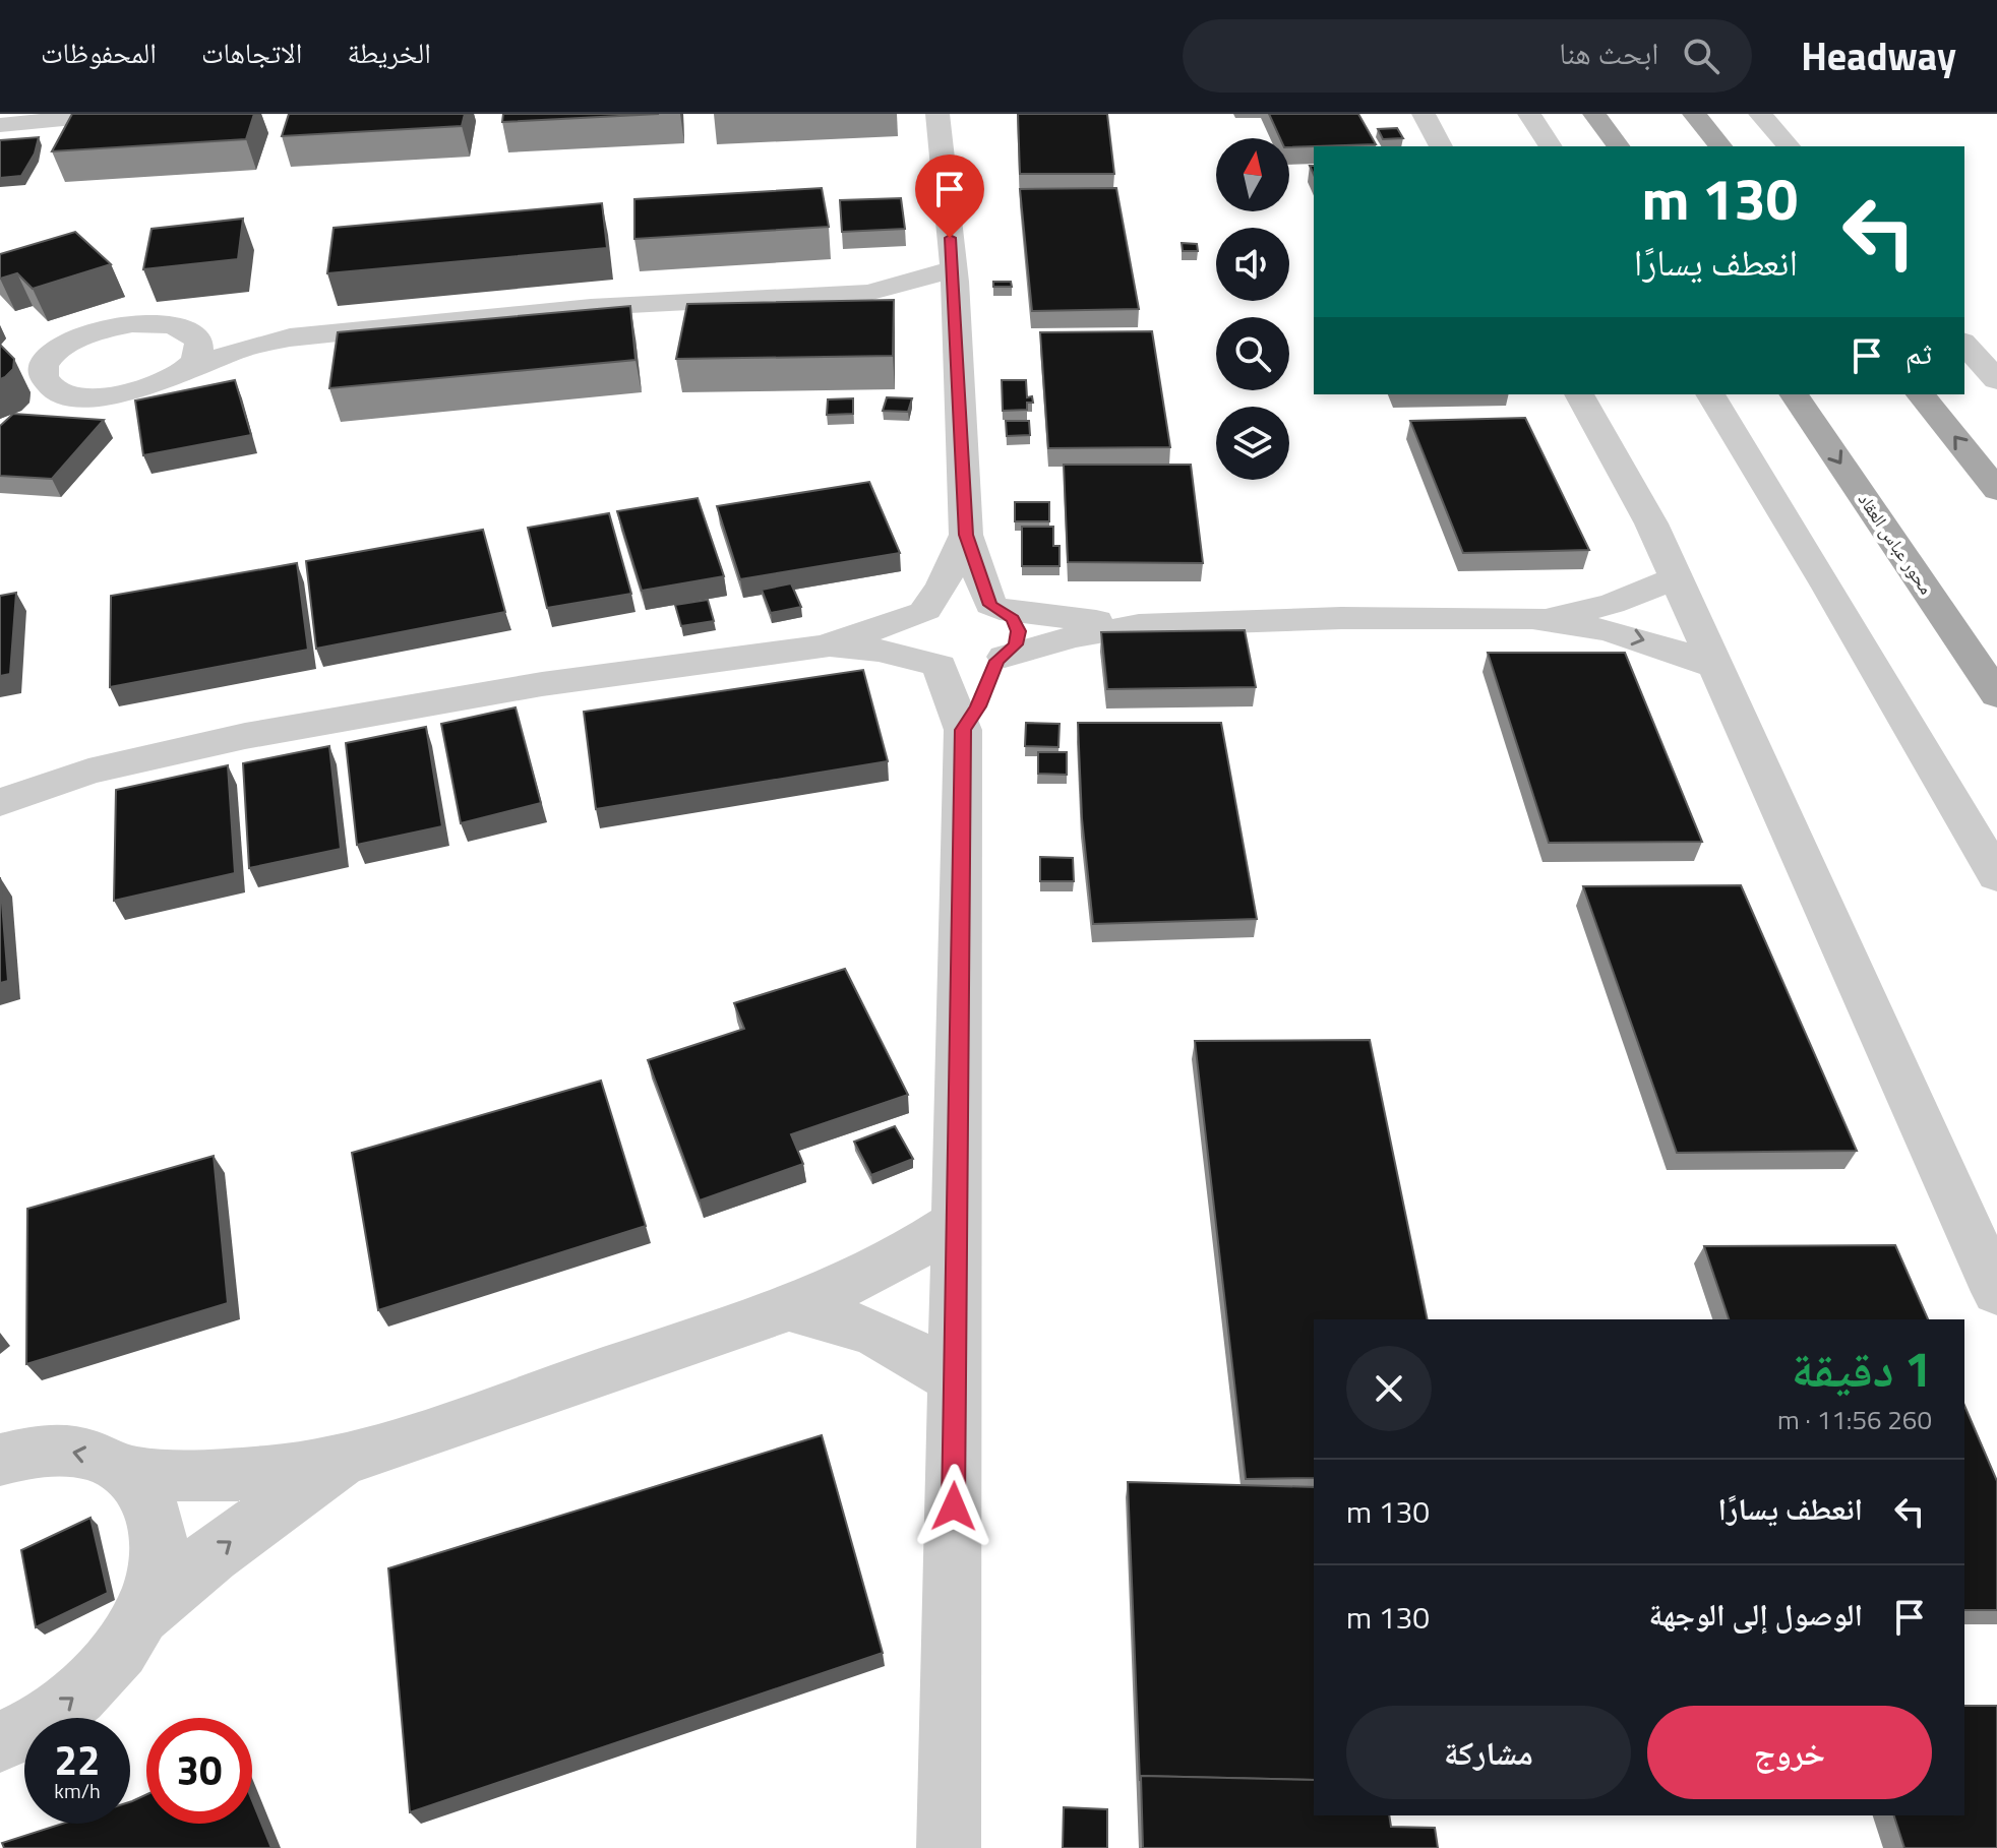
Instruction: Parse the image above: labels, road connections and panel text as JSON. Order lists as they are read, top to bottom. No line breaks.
{"streets":{"main road":["محور عباس العقاد"]},"north":"top","page":{"header":"Headway","search":"ابحث هنا","nav":["الخريطة","الاتجاهات","المحفوظات"],"turn":["130 m","انعطف يسارًا"],"then":"ثم","heading":["1 دقيقة","260 m · 11:56"],"list":[{"name":"انعطف يسارًا","value":"130 m"},{"name":"الوصول إلى الوجهة","value":"130 m"}],"buttons":["خروج","مشاركة"],"speed":"22 km/h","limit":"30"}}
